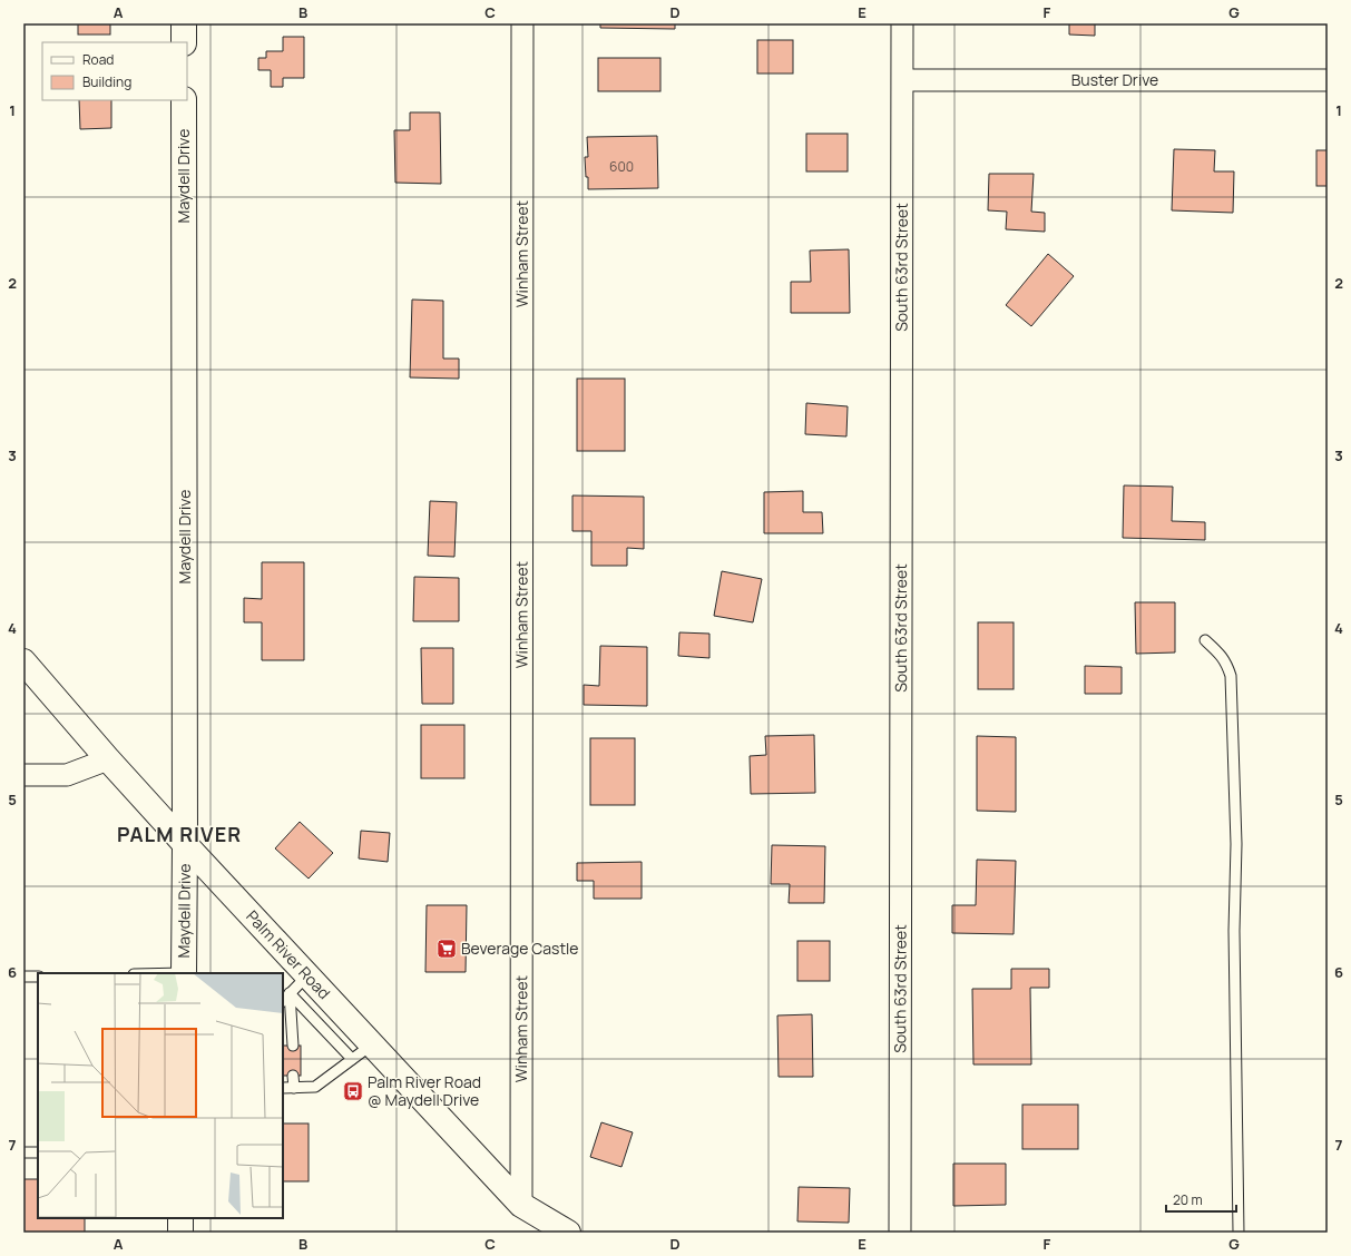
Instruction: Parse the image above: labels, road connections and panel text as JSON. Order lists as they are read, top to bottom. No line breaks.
{"streets":{"street":["Buster Drive","Maydell Drive","Winham Street","South 63rd Street","Palm River Road"]},"crossings":[["Buster Drive","South 63rd Street"],["Maydell Drive","Palm River Road"],["Winham Street","Palm River Road"]],"districts":["PALM RIVER"],"places":{"supermarket":["Beverage Castle"],"bus stop":["Palm River Road @ Maydell Drive"]},"house_numbers":["600"],"legend":["Road","Building"],"scale_bar":"20 m","grid":{"columns":["A","B","C","D","E","F","G"],"rows":["1","2","3","4","5","6","7"]}}
